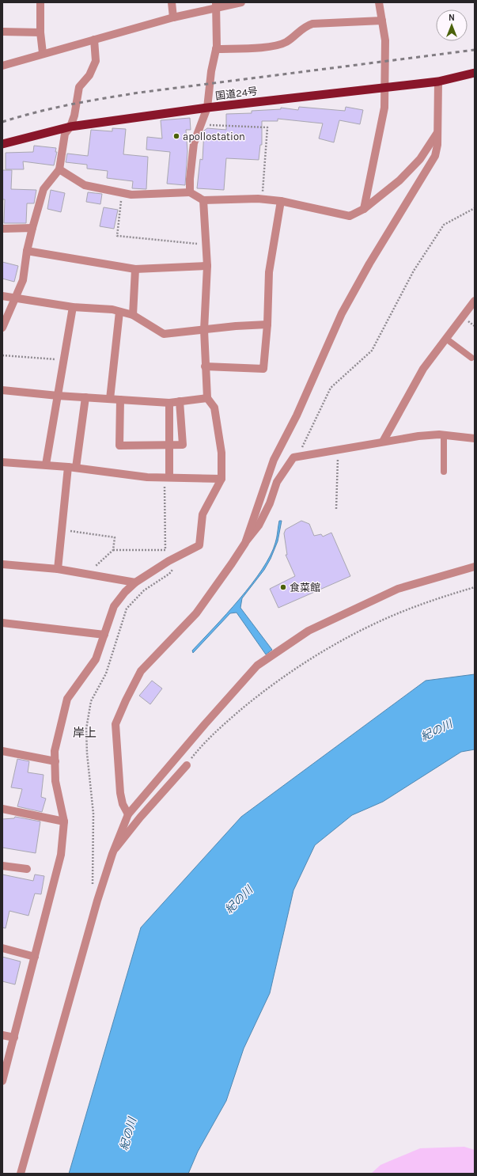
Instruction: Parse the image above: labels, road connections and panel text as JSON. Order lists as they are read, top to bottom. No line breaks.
{"streets":{"highway":["国道24号"]},"districts":["岸上"],"water":["紀の川"],"places":["apollostation","食菜館"],"north":"top"}
